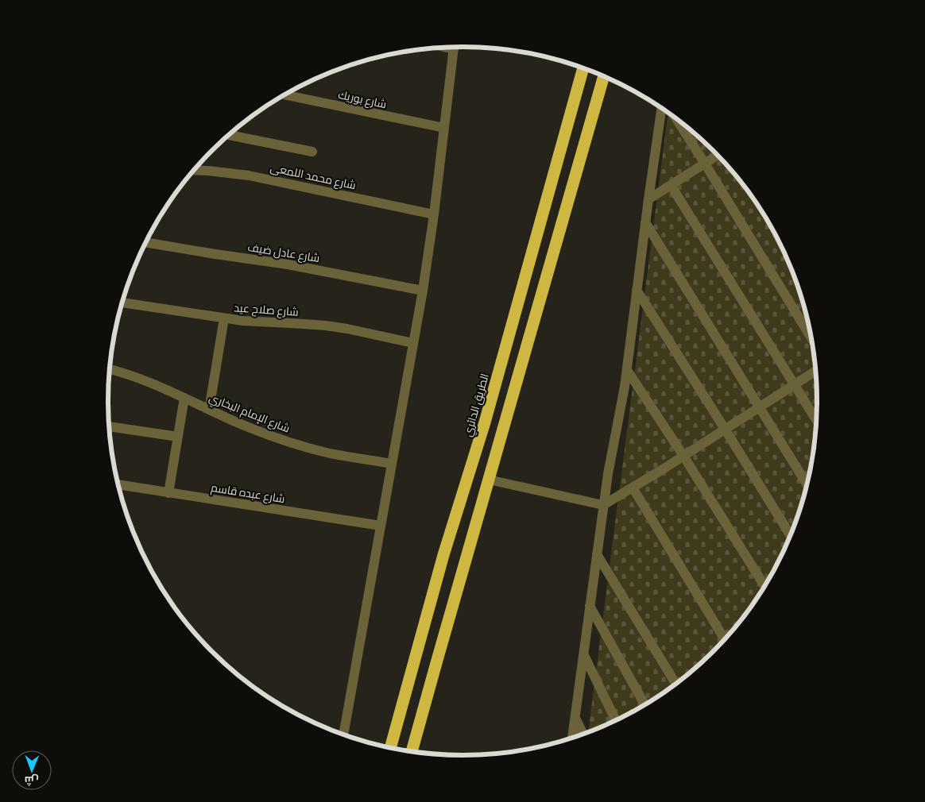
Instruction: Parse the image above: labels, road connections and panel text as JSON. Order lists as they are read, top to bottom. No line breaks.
{"streets":{"highway":["الطريق الدائري"],"street":["شارع بوريك","شارع محمد اللمعى","شارع عادل ضيف","شارع صلاح عيد","شارع الإمام البخاري","شارع عبده قاسم"]},"north":"bottom"}
